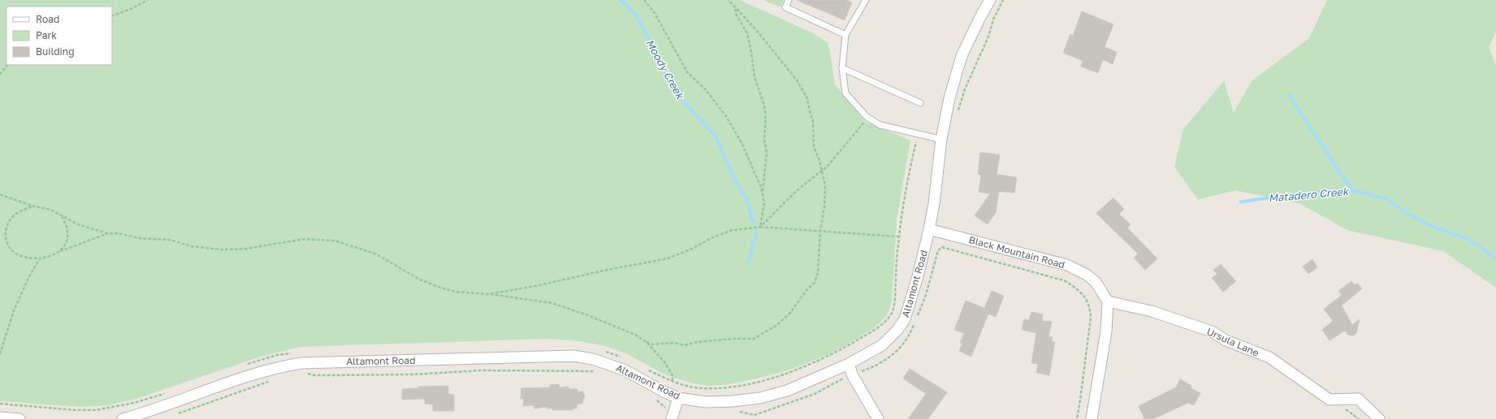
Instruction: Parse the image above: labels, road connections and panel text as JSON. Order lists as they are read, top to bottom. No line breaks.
{"streets":{"street":["Black Mountain Road","Altamont Road","Ursula Lane"]},"crossings":[["Black Mountain Road","Altamont Road"],["Black Mountain Road","Ursula Lane"]],"water":["Moody Creek","Matadero Creek"],"legend":["Road","Park","Building"]}
